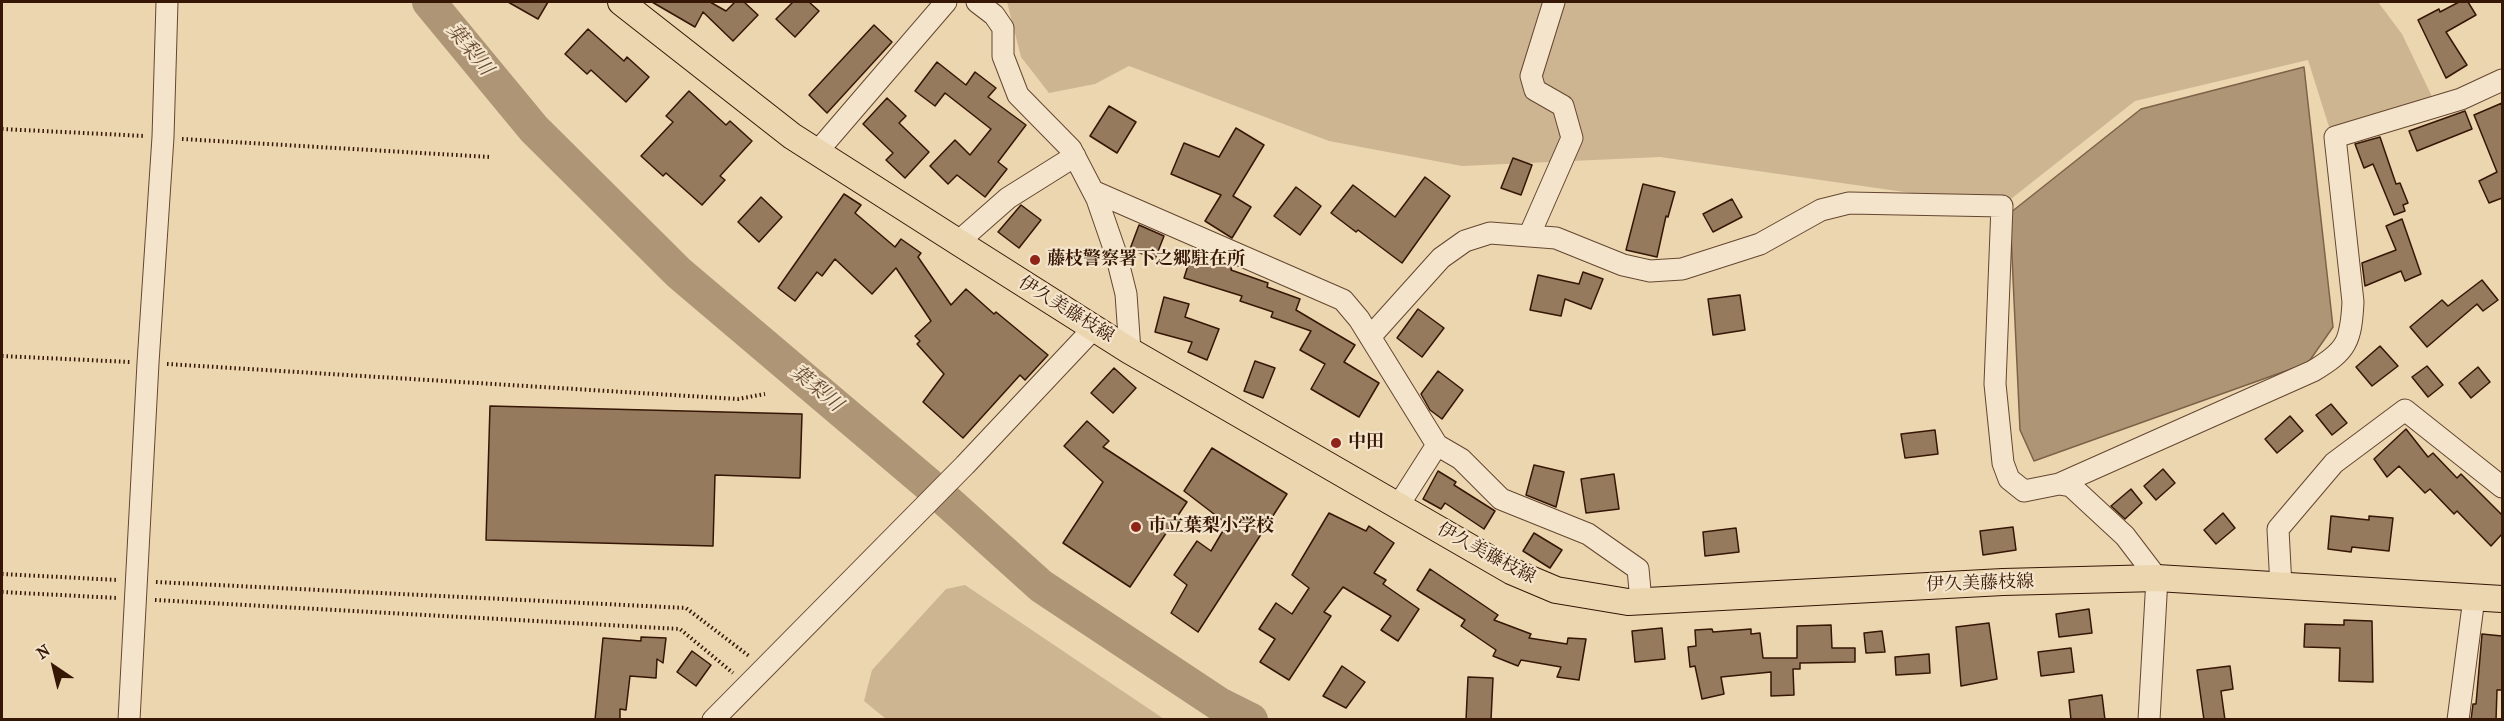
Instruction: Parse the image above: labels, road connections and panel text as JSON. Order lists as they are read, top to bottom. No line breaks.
{"streets":{"main road":["伊久美藤枝線"]},"water":["葉梨川"],"places":["藤枝警察署下之郷駐在所","中田","市立葉梨小学校"],"north":"top left"}
